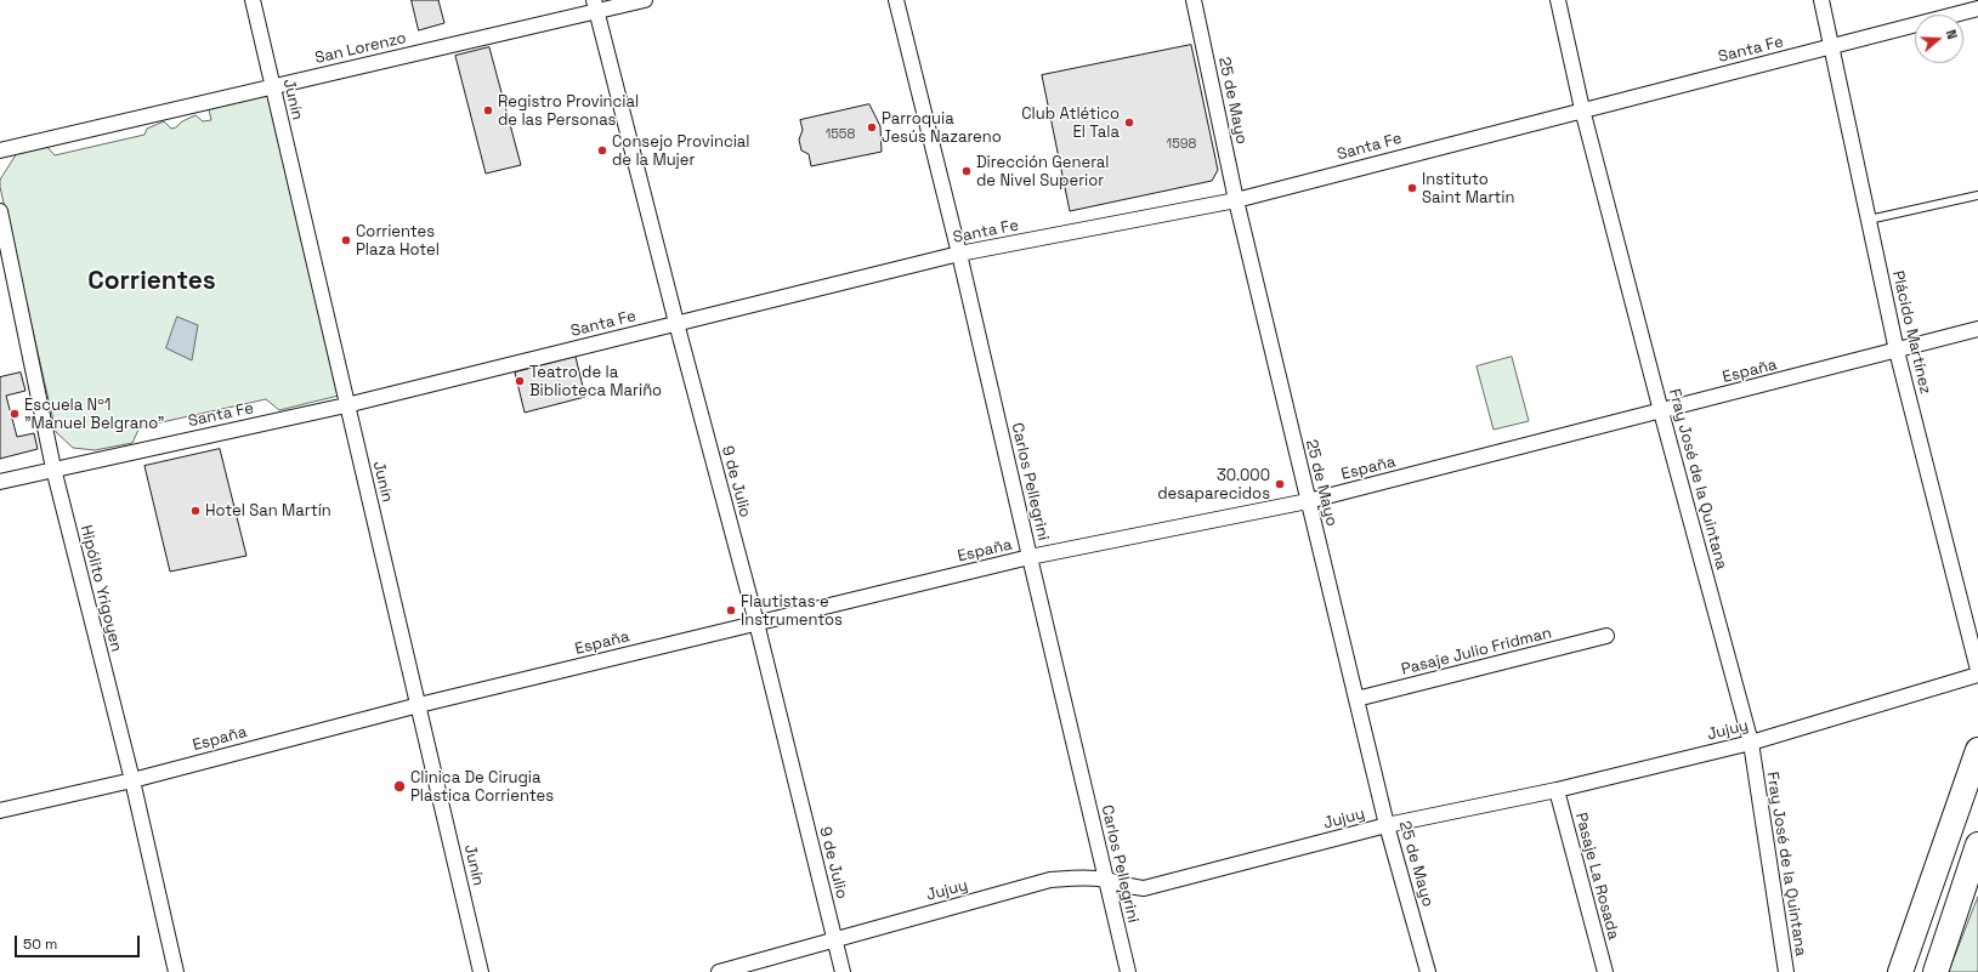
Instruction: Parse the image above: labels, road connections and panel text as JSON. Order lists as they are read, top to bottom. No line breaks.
{"streets":{"street":["San Lorenzo","Santa Fe","Junín","25 de Mayo","Plácido Martínez","España","Fray José de la Quintana","9 de Julio","Carlos Pellegrini","Hipólito Yrigoyen","Pasaje Julio Fridman","Jujuy","Pasaje La Rosada"]},"crossings":[["San Lorenzo","Junín"],["San Lorenzo","9 de Julio"],["Santa Fe","Junín"],["Santa Fe","25 de Mayo"],["Santa Fe","Plácido Martínez"],["Santa Fe","Fray José de la Quintana"],["Santa Fe","9 de Julio"],["Santa Fe","Carlos Pellegrini"],["Santa Fe","Hipólito Yrigoyen"],["Junín","España"],["25 de Mayo","España"],["25 de Mayo","Pasaje Julio Fridman"],["25 de Mayo","Jujuy"],["Plácido Martínez","España"],["España","Fray José de la Quintana"],["España","9 de Julio"],["España","Carlos Pellegrini"],["España","Hipólito Yrigoyen"],["Fray José de la Quintana","Jujuy"],["9 de Julio","Jujuy"],["Carlos Pellegrini","Jujuy"],["Jujuy","Pasaje La Rosada"]],"districts":["Corrientes"],"places":["Registro Provincial de las Personas","Club Atlético El Tala","Parroquia Jesús Nazareno","Consejo Provincial de la Mujer","Dirección General de Nivel Superior","Instituto Saint Martin","Corrientes Plaza Hotel","Teatro de la Biblioteca Mariño","Escuela Nº1 \"Manuel Belgrano\"","30.000 desaparecidos","Hotel San Martín","Flautistas e Instrumentos","Clinica De Cirugia Plastica Corrientes"],"house_numbers":["1558","1598"],"scale_bar":"50 m","north":"right"}
